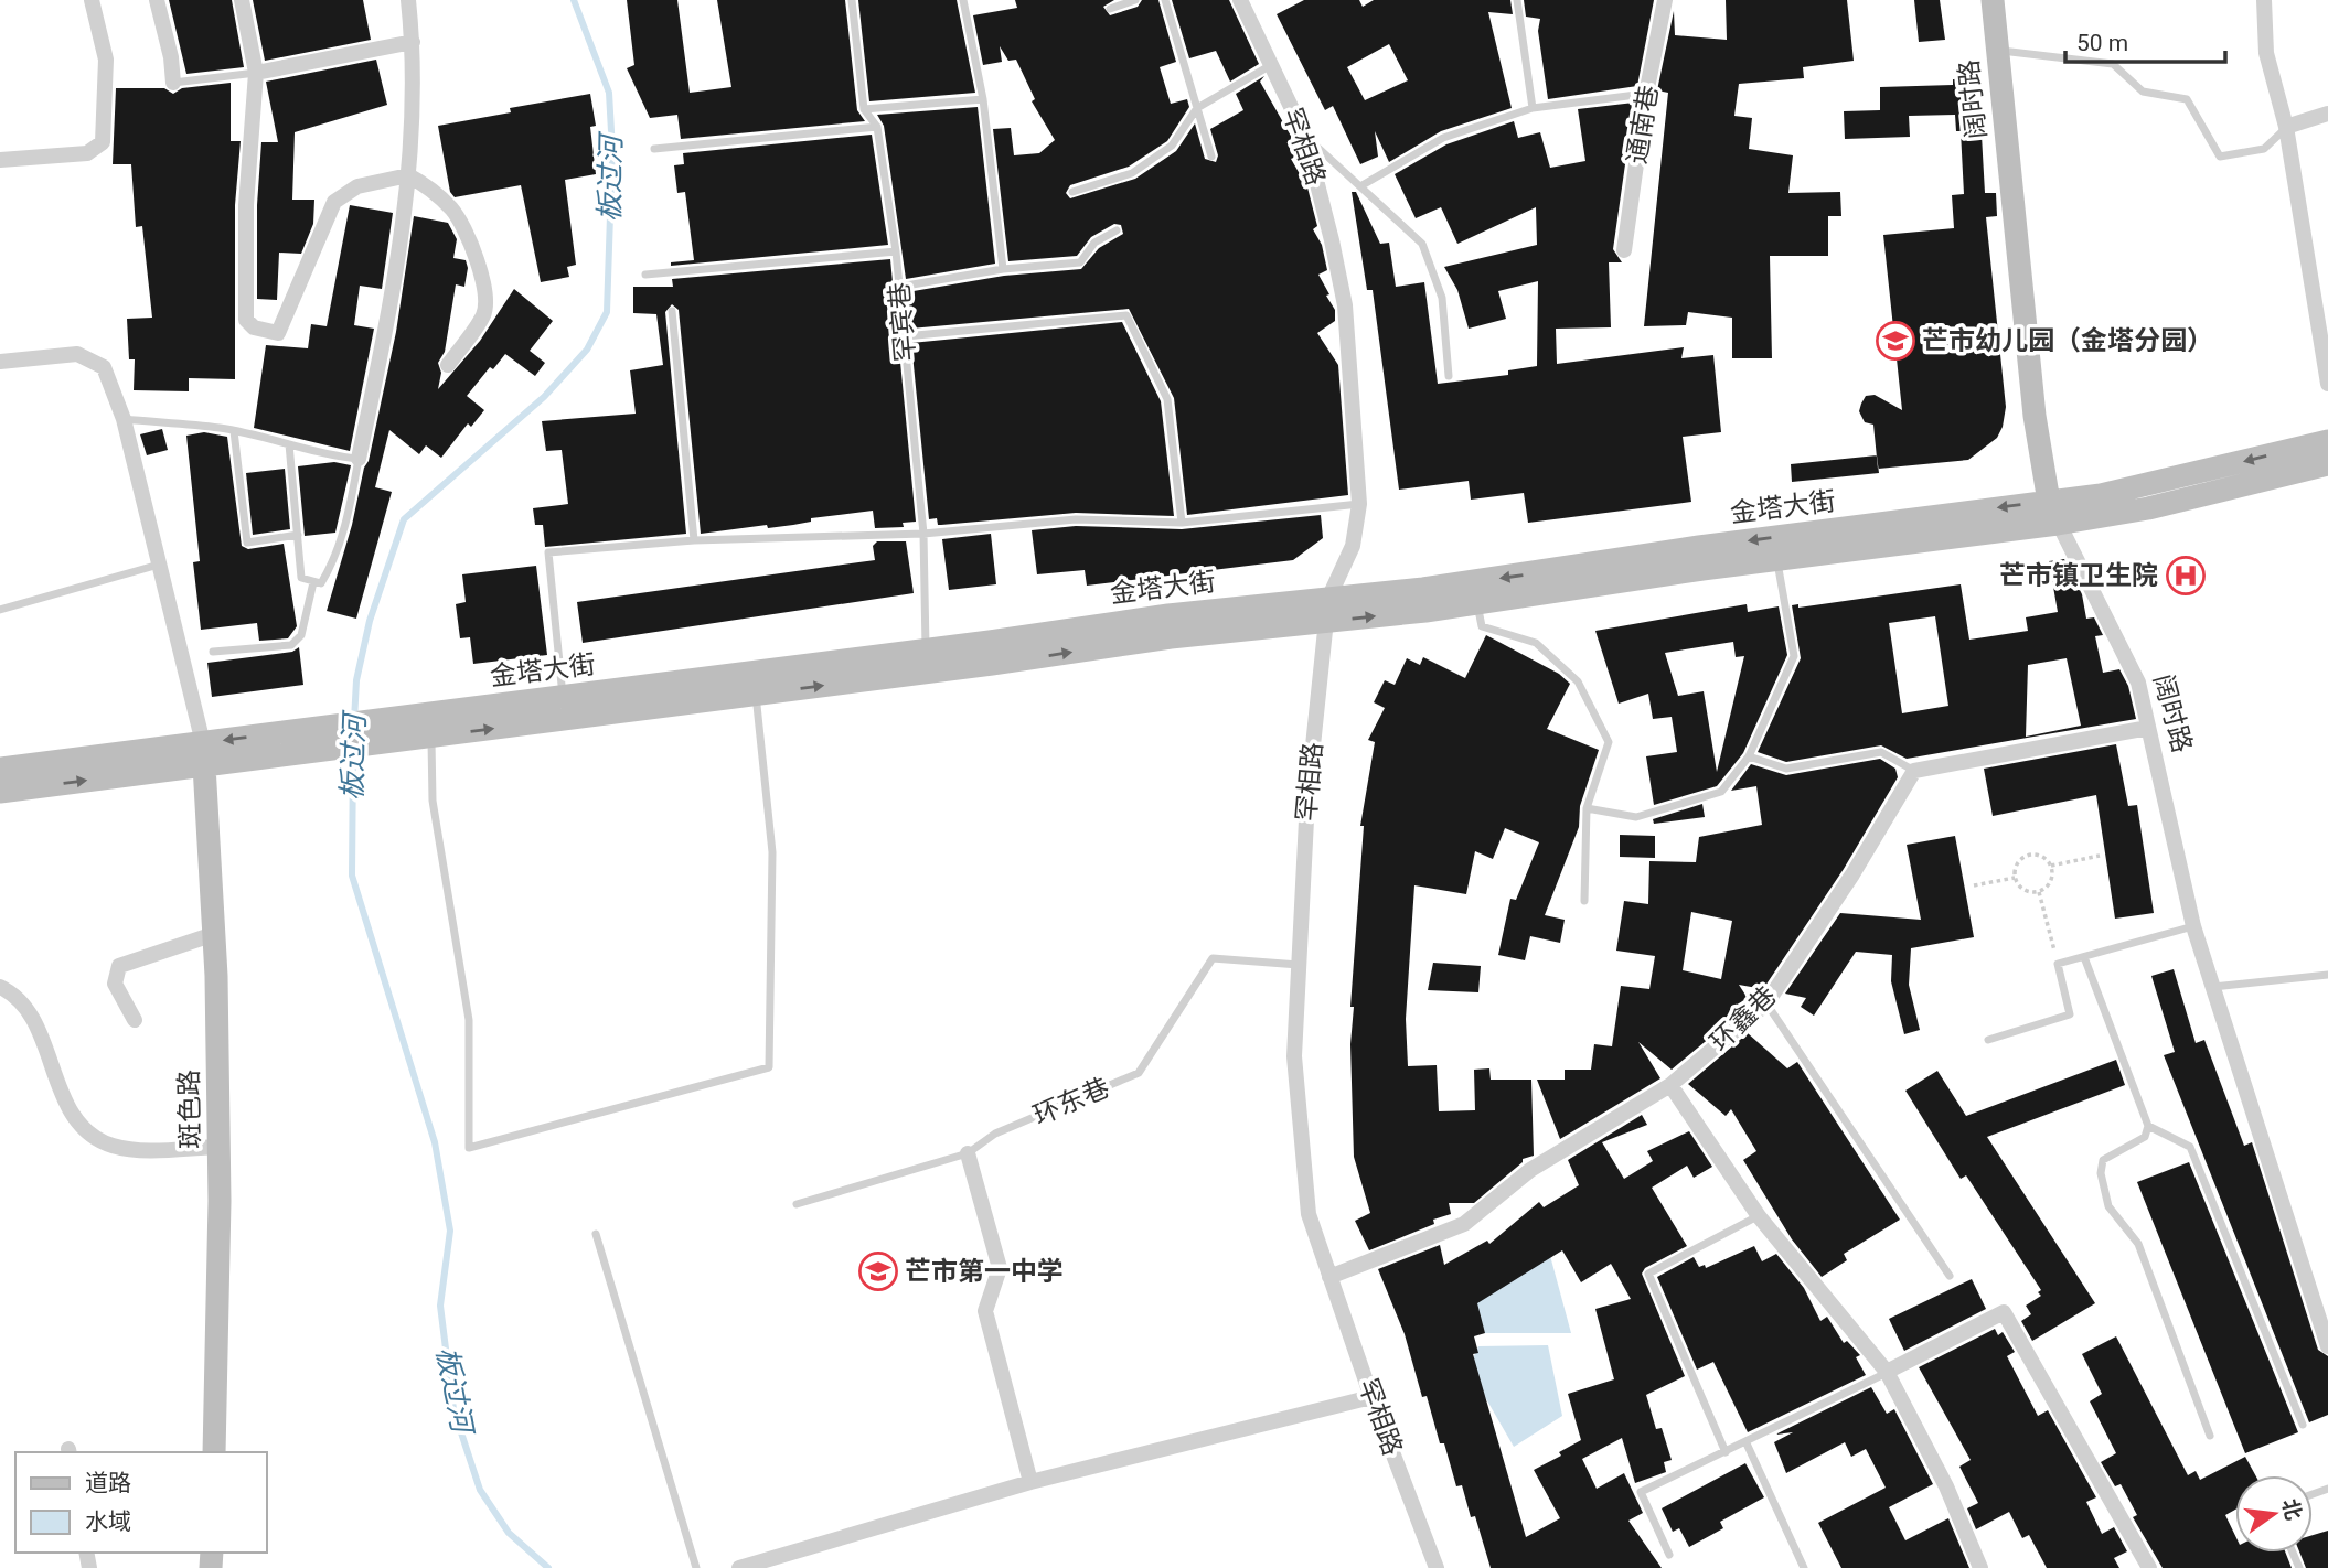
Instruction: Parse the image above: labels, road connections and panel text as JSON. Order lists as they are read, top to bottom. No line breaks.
{"streets":{"main road":["阔时路","金塔大街","斑色路"],"street":["通南巷","罕相路","环鑫巷"],"lane":["罕宾巷","环东巷"]},"crossings":[["阔时路","金塔大街"],["罕相路","金塔大街"],["罕相路","环鑫巷"],["罕相路","环东巷"],["罕宾巷","金塔大街"],["金塔大街","斑色路"]],"water":["板过河"],"places":{"school or university":["芒市幼儿园（金塔分园）","芒市第一中学"],"hospital":["芒市镇卫生院"]},"legend":["道路","水域"],"scale_bar":"50 m","north":"right"}
